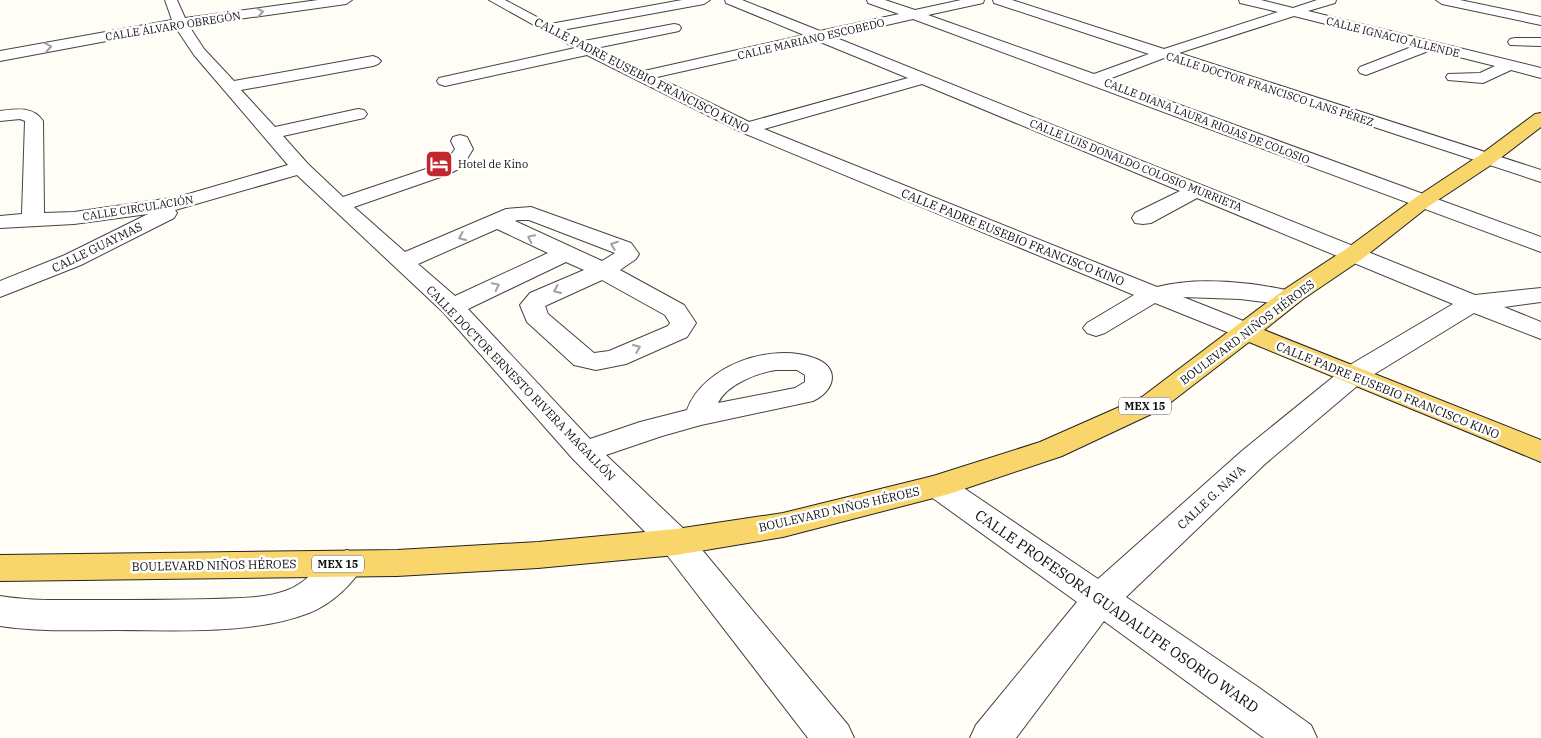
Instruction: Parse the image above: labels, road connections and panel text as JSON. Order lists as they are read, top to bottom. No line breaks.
{"streets":{"main road":["CALLE PADRE EUSEBIO FRANCISCO KINO","BOULEVARD NIÑOS HÉROES","MEX 15"],"street":["CALLE ÁLVARO OBREGÓN","CALLE IGNACIO ALLENDE","CALLE MARIANO ESCOBEDO","CALLE DOCTOR FRANCISCO LANS PÉREZ","CALLE DIANA LAURA RIOJAS DE COLOSIO","CALLE LUIS DONALDO COLOSIO MURRIETA","CALLE CIRCULACIÓN","CALLE GUAYMAS","CALLE DOCTOR ERNESTO RIVERA MAGALLÓN","CALLE G. NAVA","CALLE PROFESORA GUADALUPE OSORIO WARD"]},"crossings":[["CALLE ÁLVARO OBREGÓN","CALLE DOCTOR ERNESTO RIVERA MAGALLÓN"],["CALLE MARIANO ESCOBEDO","CALLE PADRE EUSEBIO FRANCISCO KINO"],["CALLE MARIANO ESCOBEDO","CALLE DIANA LAURA RIOJAS DE COLOSIO"],["CALLE MARIANO ESCOBEDO","CALLE LUIS DONALDO COLOSIO MURRIETA"],["CALLE PADRE EUSEBIO FRANCISCO KINO","BOULEVARD NIÑOS HÉROES"],["CALLE PADRE EUSEBIO FRANCISCO KINO","CALLE G. NAVA"],["CALLE DOCTOR FRANCISCO LANS PÉREZ","BOULEVARD NIÑOS HÉROES"],["CALLE DIANA LAURA RIOJAS DE COLOSIO","BOULEVARD NIÑOS HÉROES"],["CALLE LUIS DONALDO COLOSIO MURRIETA","BOULEVARD NIÑOS HÉROES"],["CALLE LUIS DONALDO COLOSIO MURRIETA","CALLE G. NAVA"],["CALLE CIRCULACIÓN","CALLE GUAYMAS"],["CALLE CIRCULACIÓN","CALLE DOCTOR ERNESTO RIVERA MAGALLÓN"],["BOULEVARD NIÑOS HÉROES","CALLE DOCTOR ERNESTO RIVERA MAGALLÓN"],["BOULEVARD NIÑOS HÉROES","CALLE PROFESORA GUADALUPE OSORIO WARD"],["CALLE G. NAVA","CALLE PROFESORA GUADALUPE OSORIO WARD"]],"places":{"hotel":["Hotel de Kino"]}}
